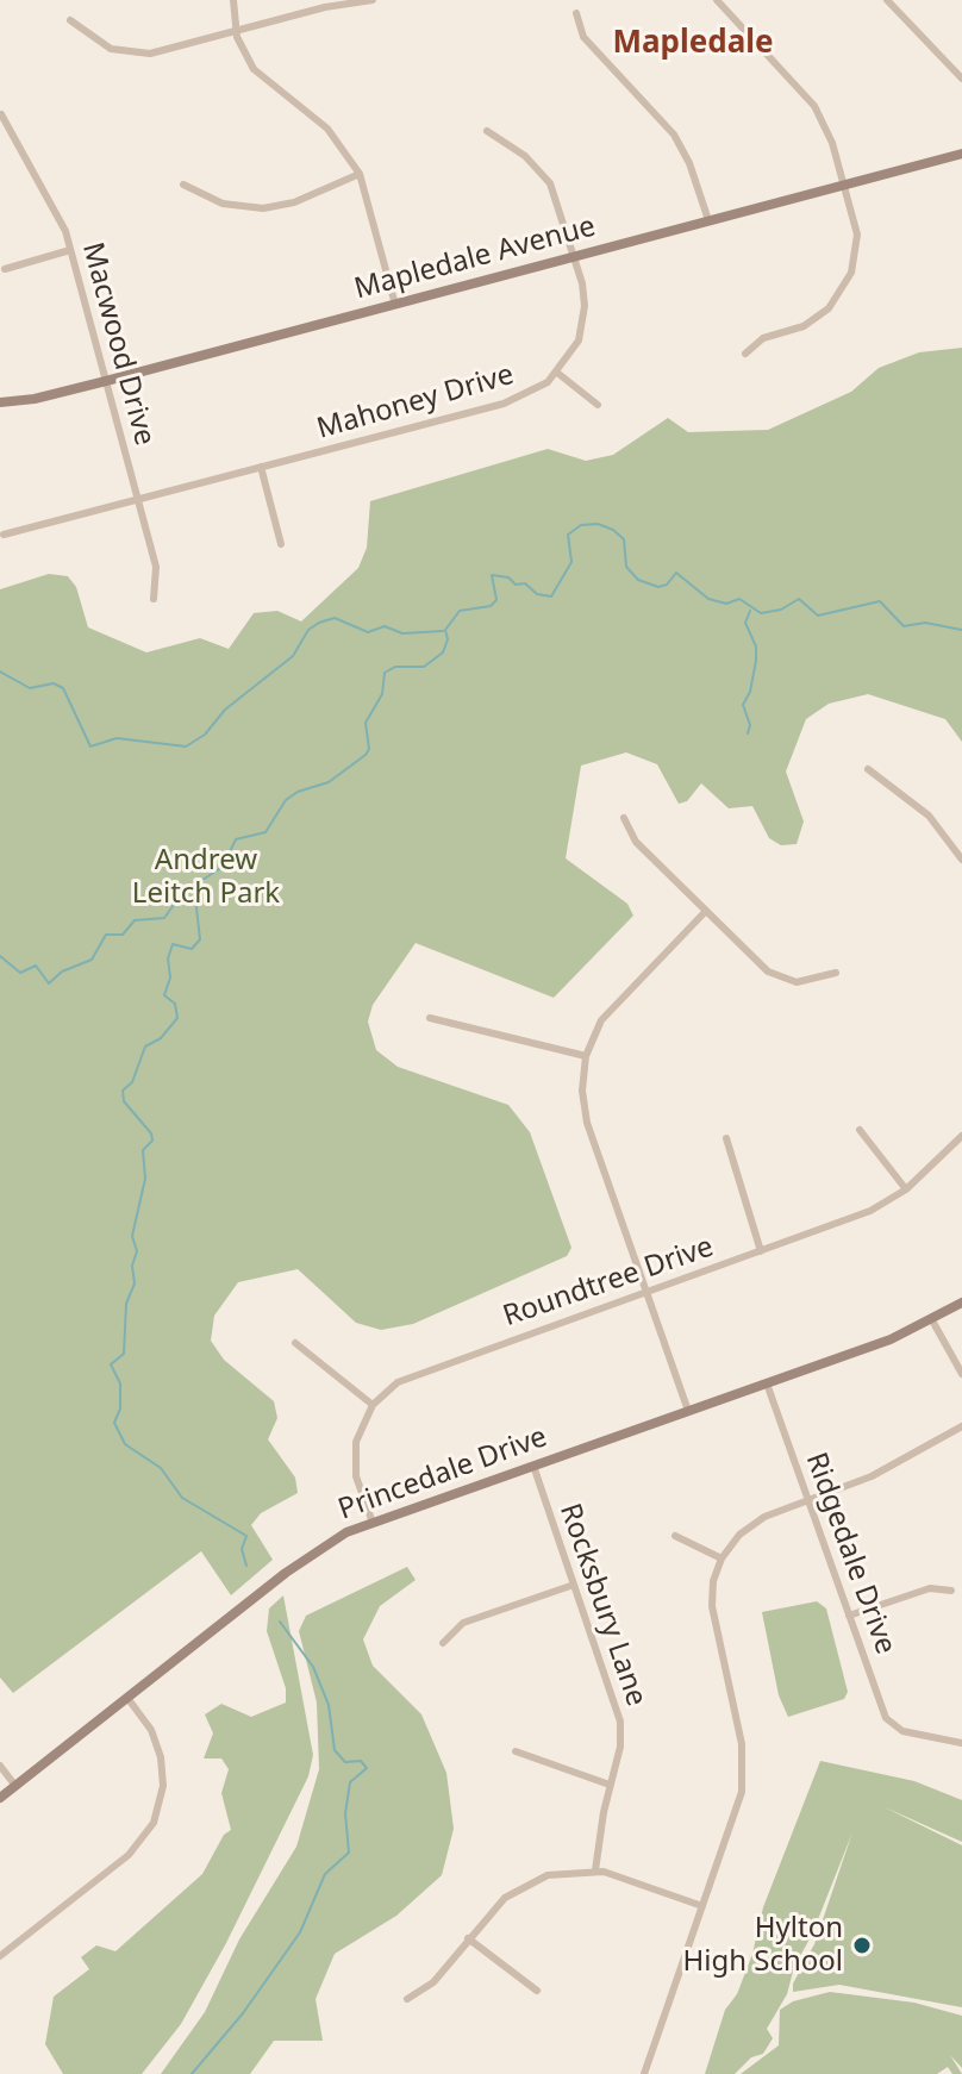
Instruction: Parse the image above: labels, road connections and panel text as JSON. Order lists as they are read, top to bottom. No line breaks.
{"streets":{"street":["Mapledale Avenue","Macwood Drive","Mahoney Drive","Roundtree Drive","Princedale Drive","Ridgedale Drive","Rocksbury Lane"]},"crossings":[["Mapledale Avenue","Macwood Drive"],["Mapledale Avenue","Mahoney Drive"],["Macwood Drive","Mahoney Drive"],["Princedale Drive","Ridgedale Drive"],["Princedale Drive","Rocksbury Lane"]],"districts":["Mapledale"],"parks":["Andrew Leitch Park"],"places":["Hylton High School"]}
